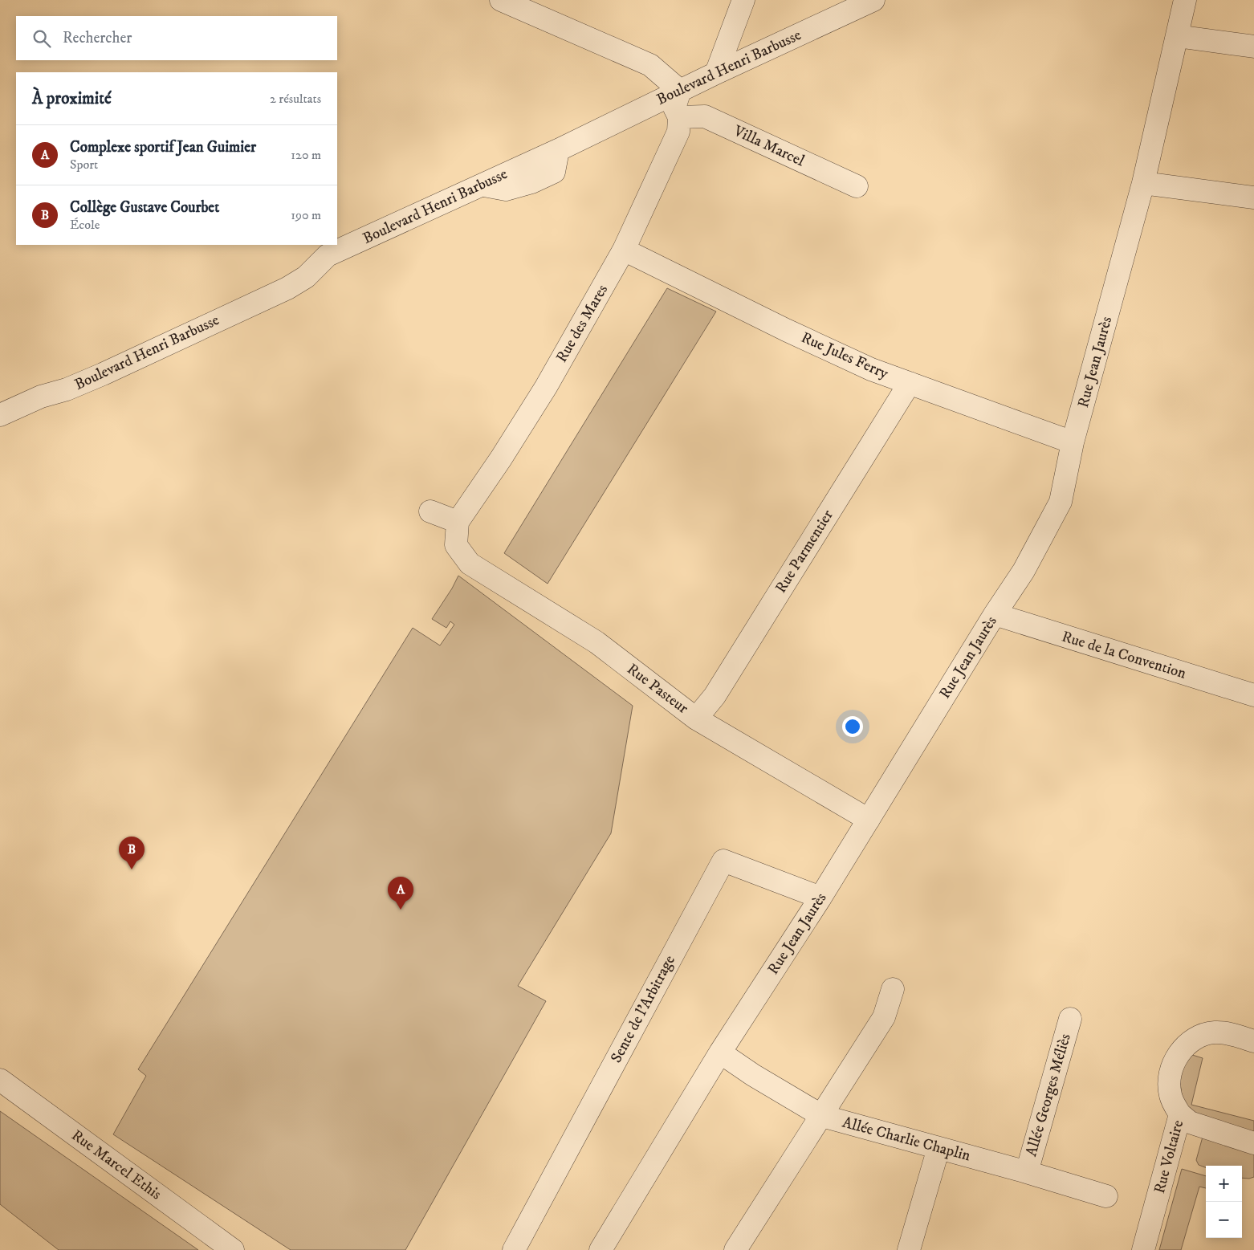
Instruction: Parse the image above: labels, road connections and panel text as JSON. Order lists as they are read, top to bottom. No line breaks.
{"streets":{"street":["Boulevard Henri Barbusse","Villa Marcel","Rue des Mares","Rue Jules Ferry","Rue Jean Jaurès","Rue Parmentier","Rue de la Convention","Rue Pasteur","Sente de l'Arbitrage","Allée Georges Méliès","Allée Charlie Chaplin","Rue Voltaire","Rue Marcel Ethis"]},"crossings":[["Boulevard Henri Barbusse","Rue des Mares"],["Villa Marcel","Rue des Mares"],["Rue des Mares","Rue Jules Ferry"],["Rue des Mares","Rue Pasteur"],["Rue Jules Ferry","Rue Jean Jaurès"],["Rue Jules Ferry","Rue Parmentier"],["Rue Jean Jaurès","Rue de la Convention"],["Rue Jean Jaurès","Rue Pasteur"],["Rue Jean Jaurès","Sente de l'Arbitrage"],["Rue Jean Jaurès","Allée Charlie Chaplin"],["Rue Parmentier","Rue Pasteur"],["Allée Georges Méliès","Allée Charlie Chaplin"]],"page":{"search":"Rechercher","heading":["À proximité","2 résultats"],"list":[{"mark":"A","name":"Complexe sportif Jean Guimier","note":"Sport","value":"120 m"},{"mark":"B","name":"Collège Gustave Courbet","note":"École","value":"190 m"}],"pins":["B","A"],"map_buttons":["+","−"]}}
